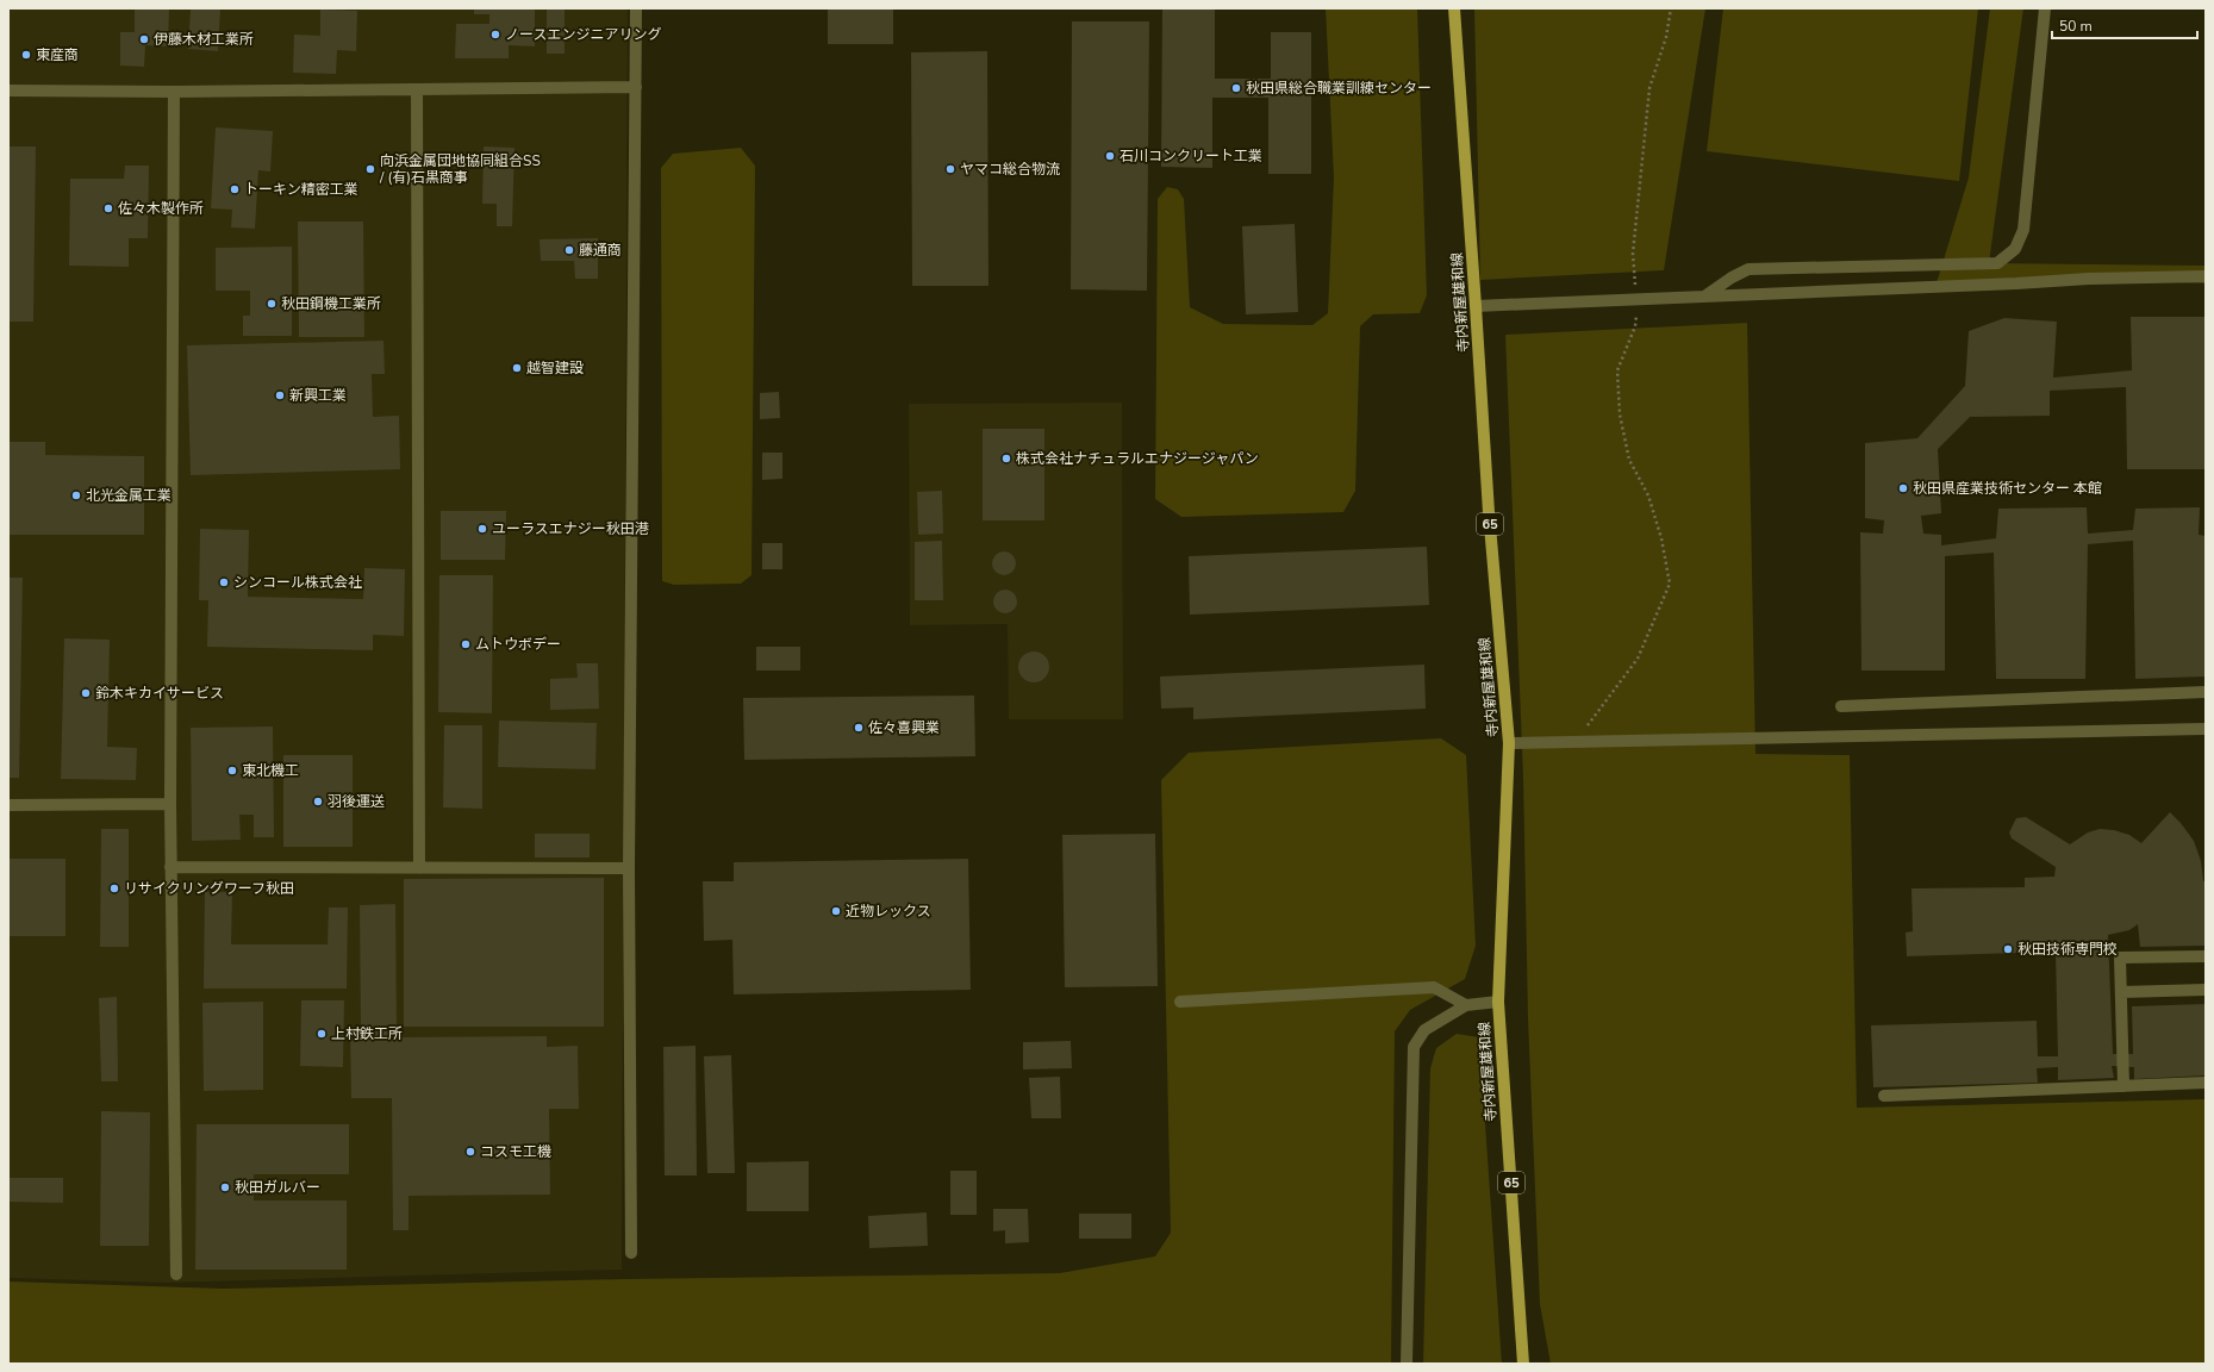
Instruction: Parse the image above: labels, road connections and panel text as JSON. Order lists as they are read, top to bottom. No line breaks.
{"streets":{"main road":["寺内新屋雄和線","65"]},"places":["ノースエンジニアリング","伊藤木材工業所","東産商","秋田県総合職業訓練センター","石川コンクリート工業","向浜金属団地協同組合SS / (有)石黒商事","ヤマコ総合物流","トーキン精密工業","佐々木製作所","藤通商","秋田鋼機工業所","越智建設","新興工業","株式会社ナチュラルエナジージャパン","秋田県産業技術センター 本館","北光金属工業","ユーラスエナジー秋田港","シンコール株式会社","ムトウボデー","鈴木キカイサービス","佐々喜興業","東北機工","羽後運送","リサイクリングワーフ秋田","近物レックス","秋田技術専門校","上村鉄工所","コスモ工機","秋田ガルバー"],"scale_bar":"50 m"}
